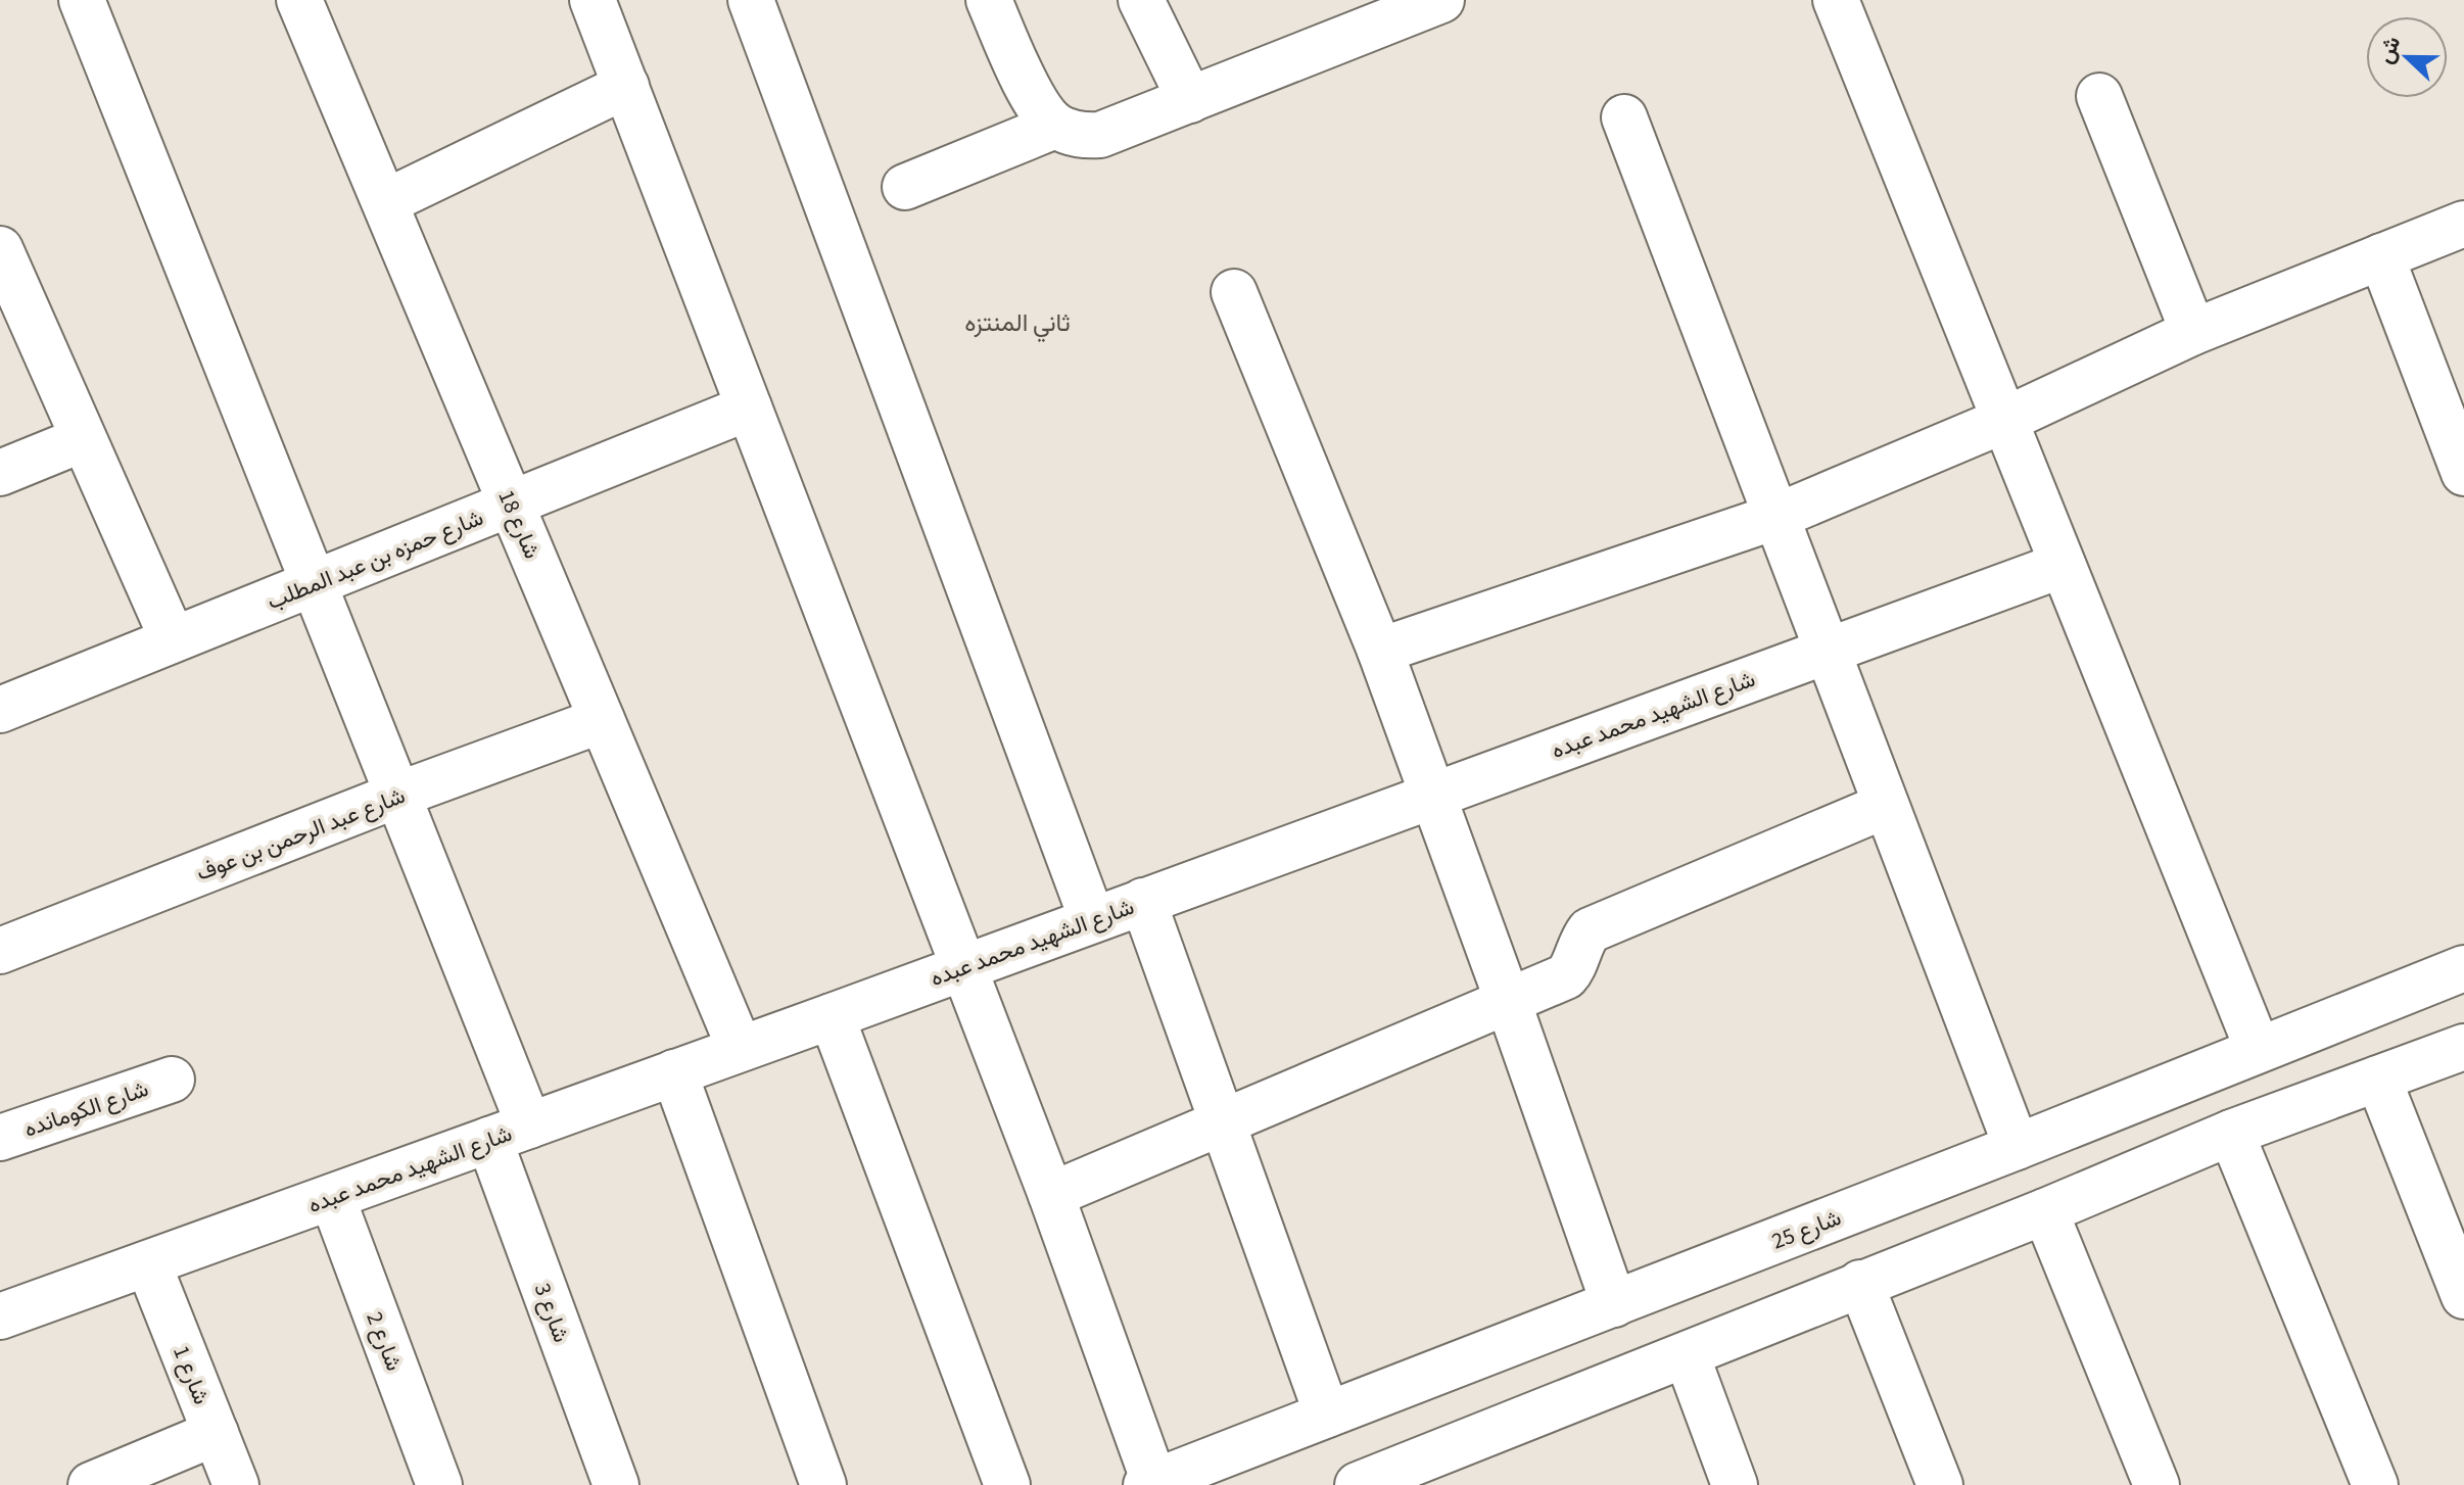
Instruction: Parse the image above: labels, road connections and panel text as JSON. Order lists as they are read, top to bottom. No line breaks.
{"streets":{"street":["شارع 18","شارع حمزه بن عبد المطلب","شارع الشهيد محمد عبده","شارع عبد الرحمن بن عوف","شارع الكومانده","شارع 25","شارع 3","شارع 2","شارع 1"]},"crossings":[["شارع 18","شارع حمزه بن عبد المطلب"],["شارع 18","شارع الشهيد محمد عبده"],["شارع 18","شارع عبد الرحمن بن عوف"],["شارع حمزه بن عبد المطلب","شارع 3"],["شارع الشهيد محمد عبده","شارع 3"],["شارع الشهيد محمد عبده","شارع 2"],["شارع الشهيد محمد عبده","شارع 1"],["شارع عبد الرحمن بن عوف","شارع 3"]],"districts":["ثاني المنتزه"],"north":"left"}
